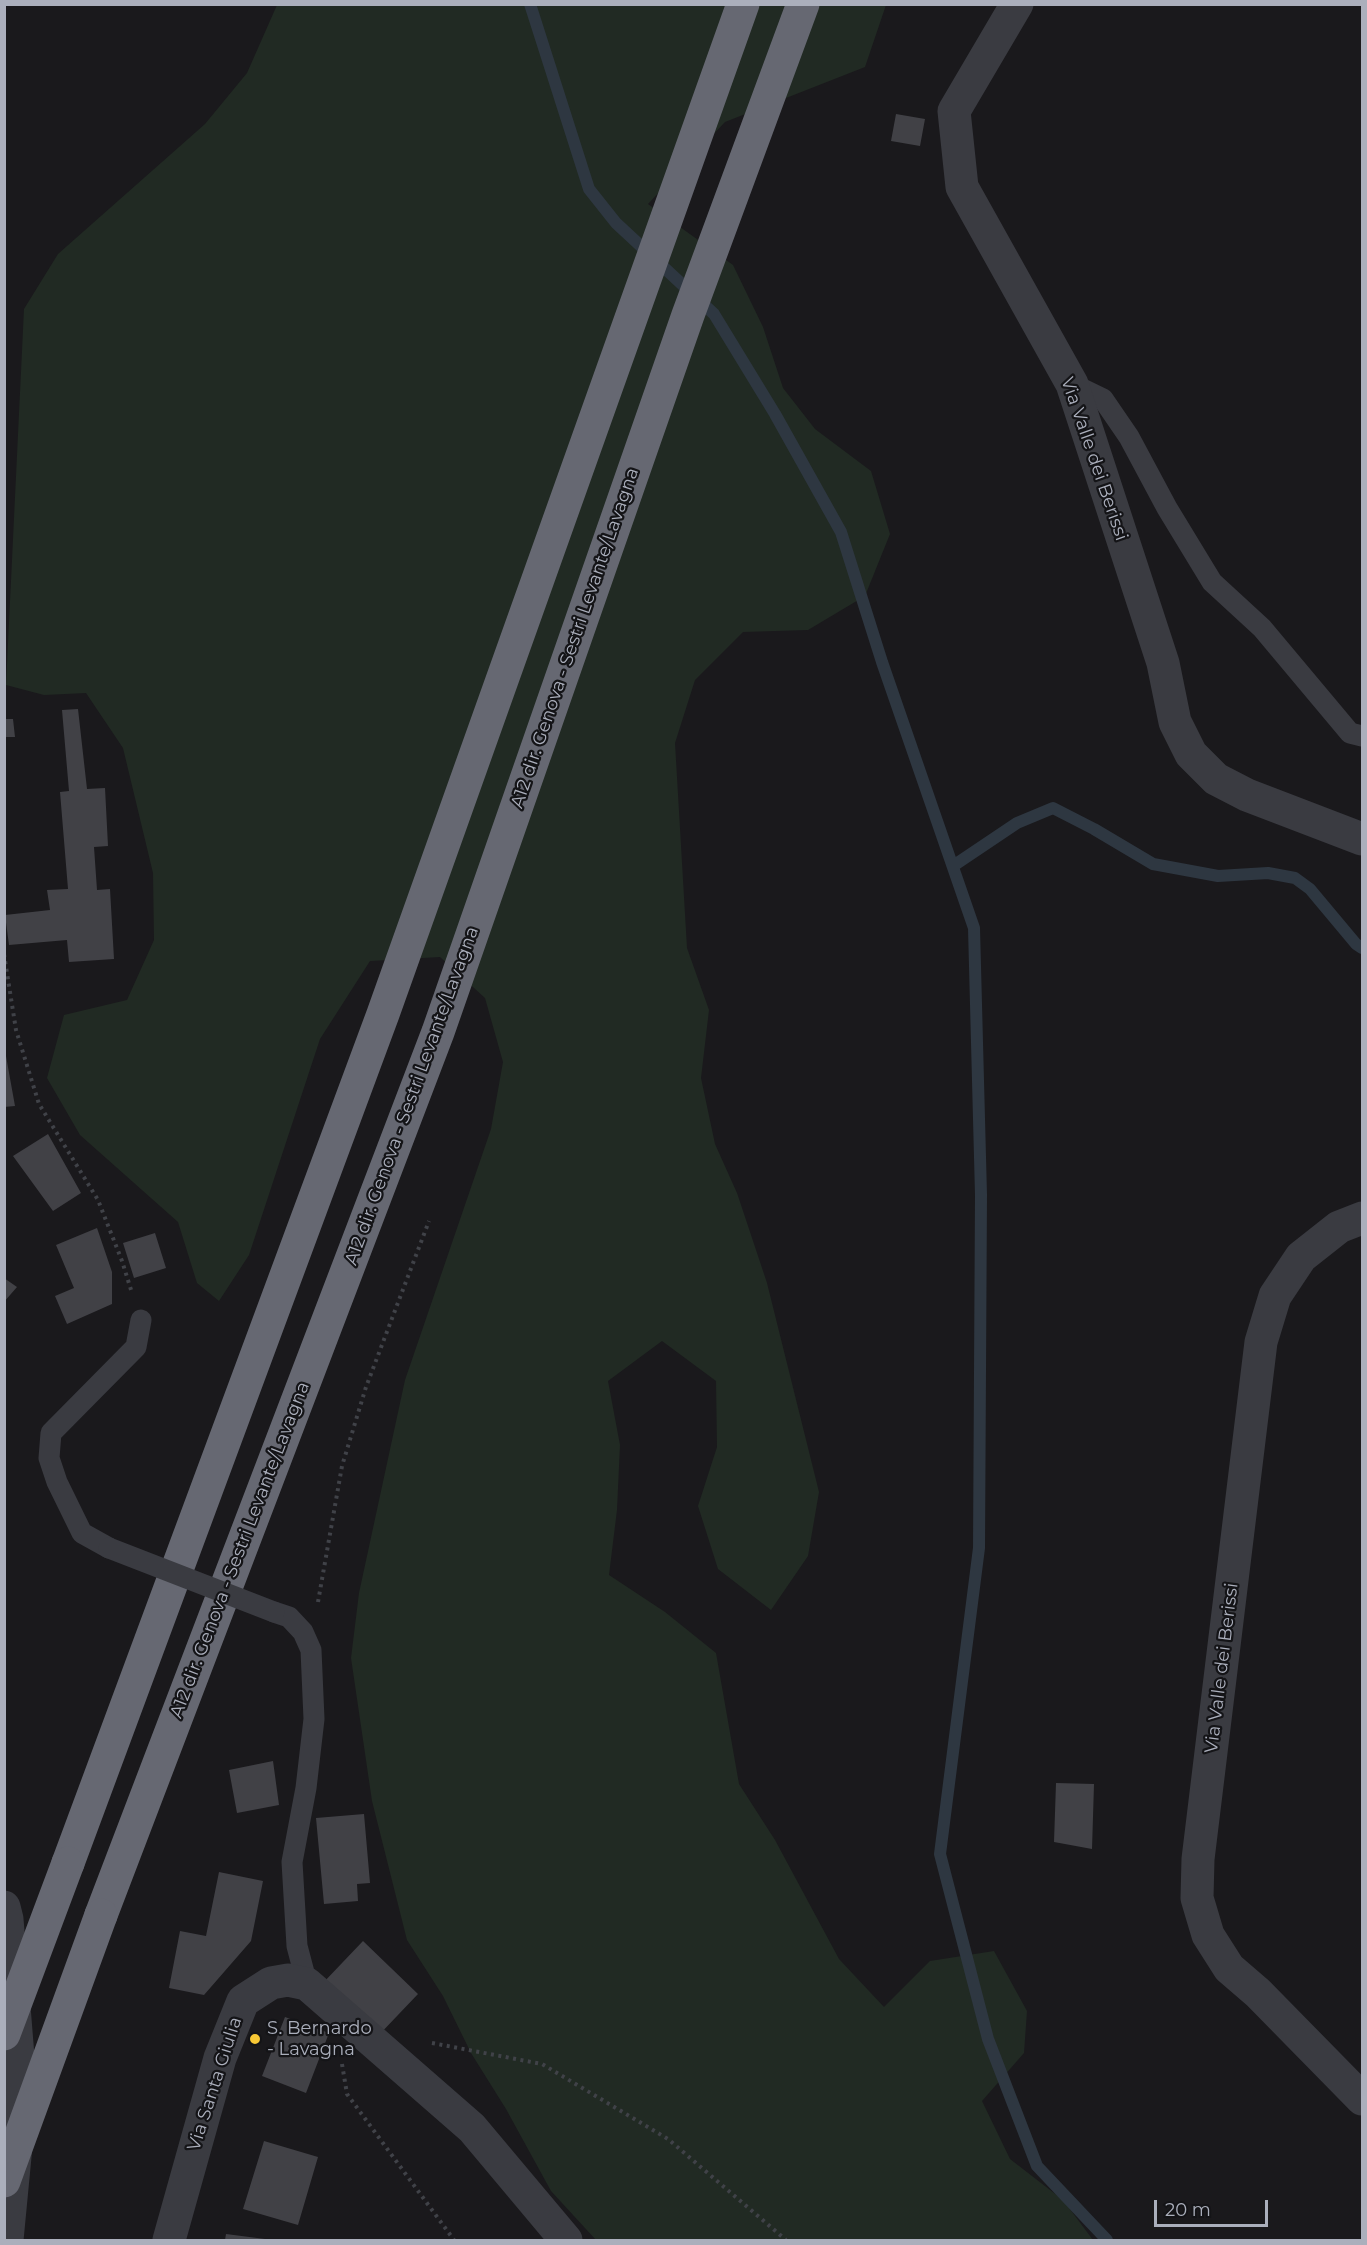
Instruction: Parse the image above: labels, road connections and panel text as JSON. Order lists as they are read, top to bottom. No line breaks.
{"streets":{"highway":["A12 dir. Genova - Sestri Levante/Lavagna"],"street":["Via Valle dei Berissi","Via Santa Giulia"]},"places":["S. Bernardo - Lavagna"],"scale_bar":"20 m"}
